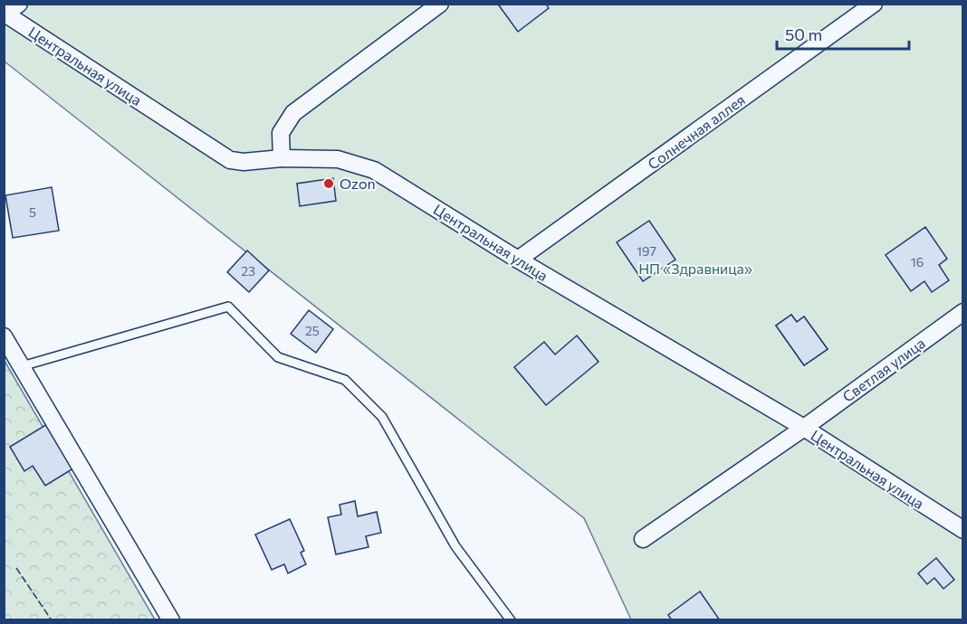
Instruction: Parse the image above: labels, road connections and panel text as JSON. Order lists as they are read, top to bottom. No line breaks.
{"streets":{"street":["Центральная улица","Солнечная аллея","Светлая улица"]},"crossings":[["Центральная улица","Солнечная аллея"],["Центральная улица","Светлая улица"]],"parks":["НП «Здравница»"],"places":["Ozon"],"house_numbers":["5","197","16","23","25"],"scale_bar":"50 m"}
